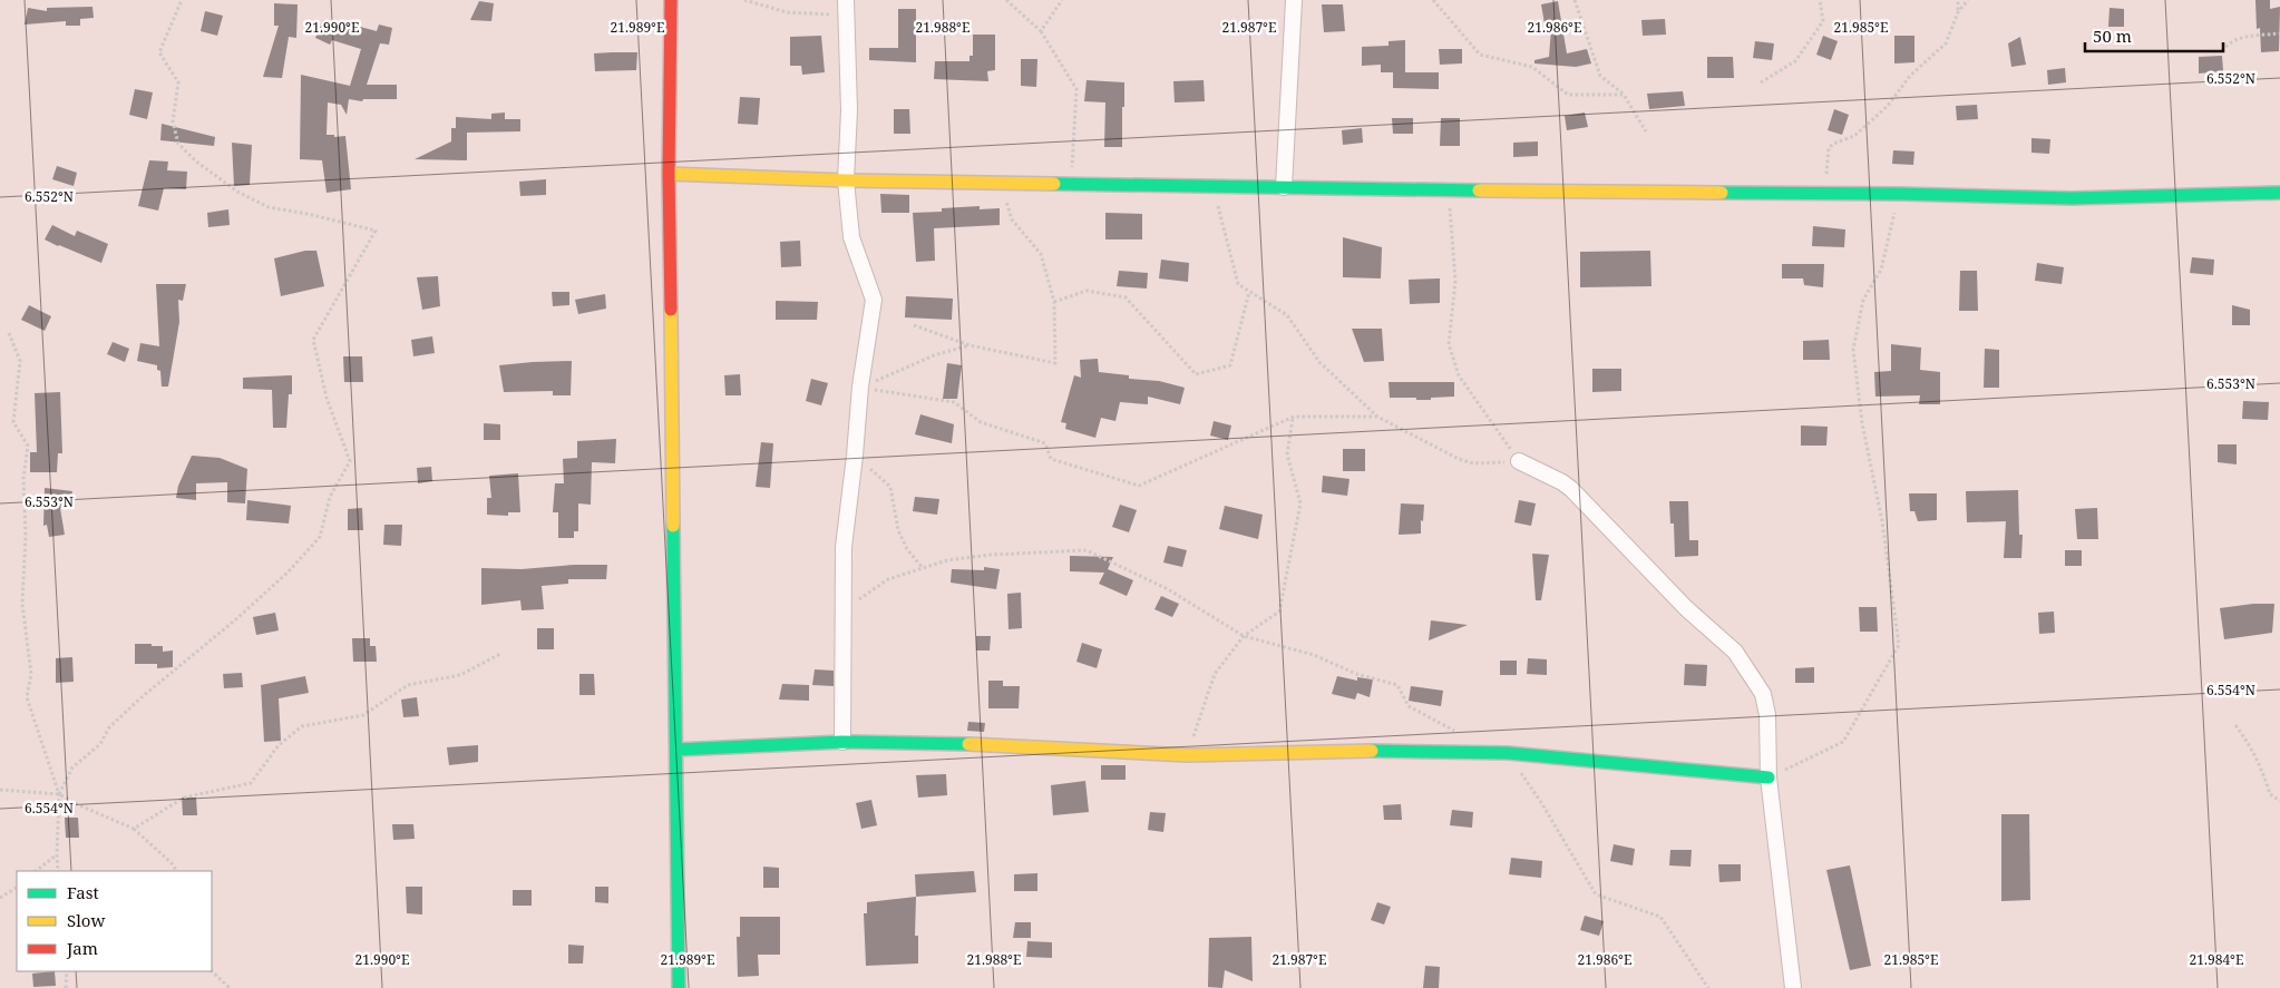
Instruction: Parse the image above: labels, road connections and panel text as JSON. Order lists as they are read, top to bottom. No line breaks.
{"legend":["Fast","Slow","Jam"],"scale_bar":"50 m","coordinates":["21.990°E","21.989°E","21.988°E","21.987°E","21.986°E","21.985°E","6.552°N","6.553°N","6.554°N","21.984°E"]}
